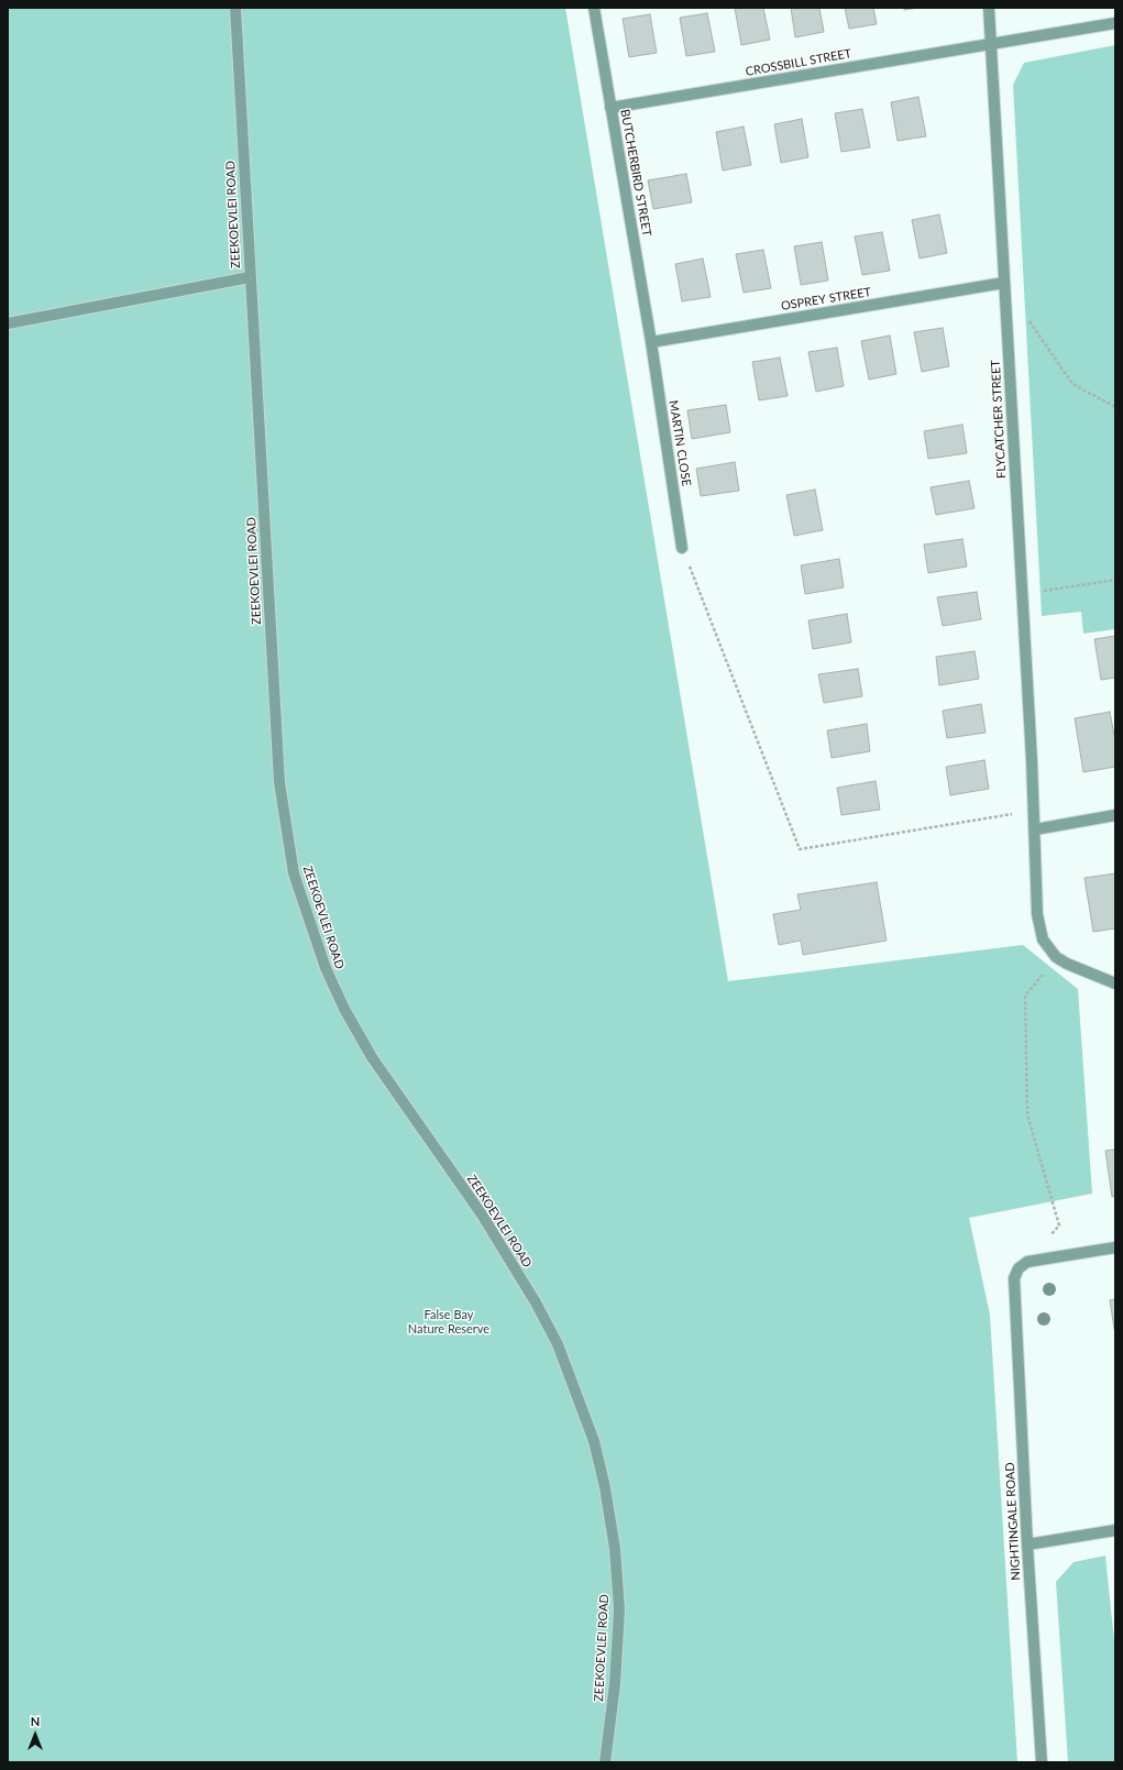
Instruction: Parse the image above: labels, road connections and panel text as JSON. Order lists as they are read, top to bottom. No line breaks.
{"streets":{"street":["CROSSBILL STREET","BUTCHERBIRD STREET","ZEEKOEVLEI ROAD","OSPREY STREET","FLYCATCHER STREET","MARTIN CLOSE","NIGHTINGALE ROAD"]},"crossings":[["CROSSBILL STREET","BUTCHERBIRD STREET"],["CROSSBILL STREET","FLYCATCHER STREET"],["BUTCHERBIRD STREET","OSPREY STREET"],["BUTCHERBIRD STREET","MARTIN CLOSE"],["OSPREY STREET","FLYCATCHER STREET"],["OSPREY STREET","MARTIN CLOSE"]],"parks":["False Bay Nature Reserve"],"north":"top"}
